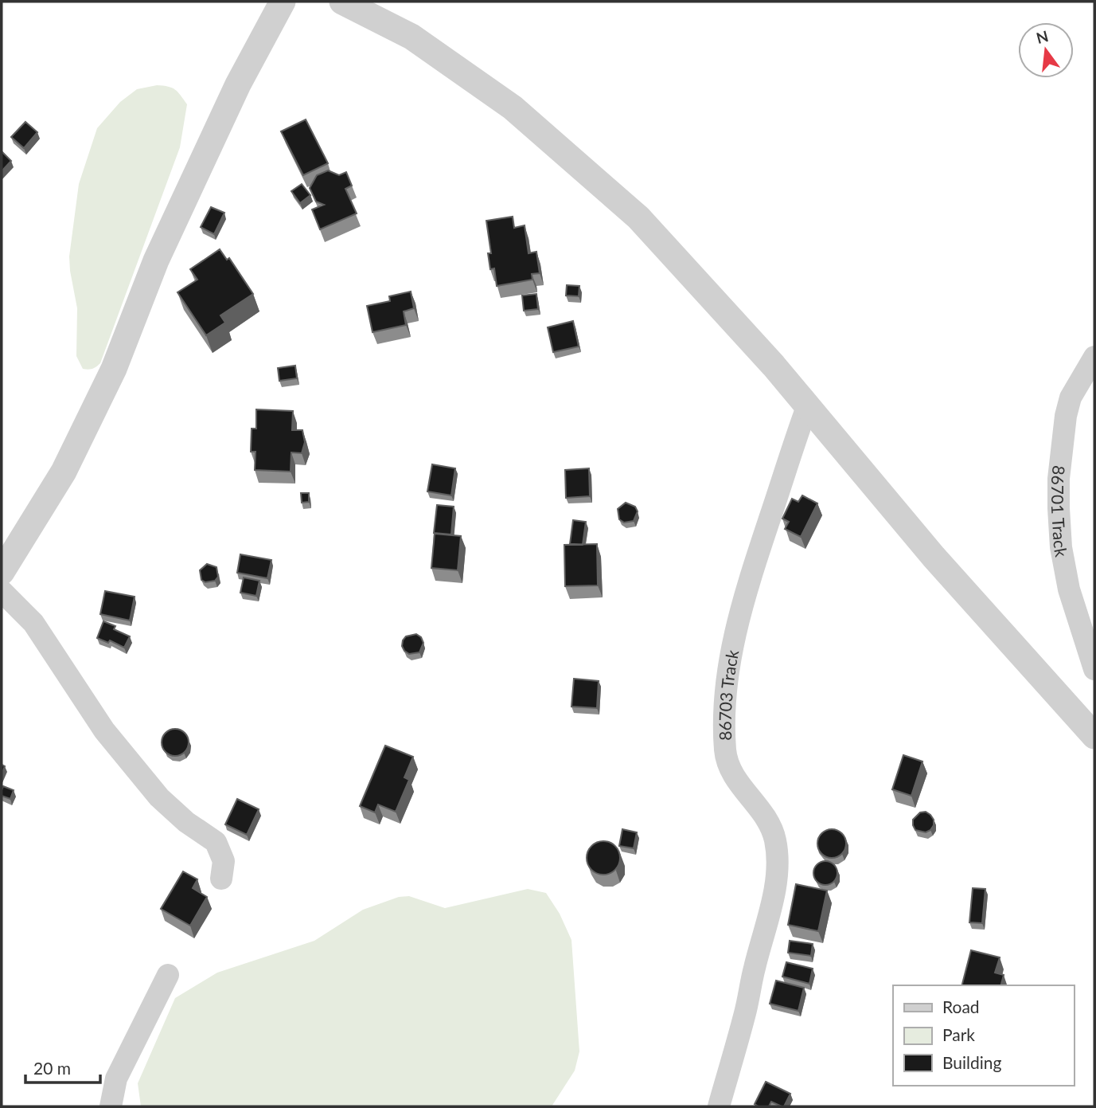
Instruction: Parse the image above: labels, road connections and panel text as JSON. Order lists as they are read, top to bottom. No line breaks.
{"streets":{"street":["86701 Track","86703 Track"]},"legend":["Road","Park","Building"],"scale_bar":"20 m","north":"top"}
